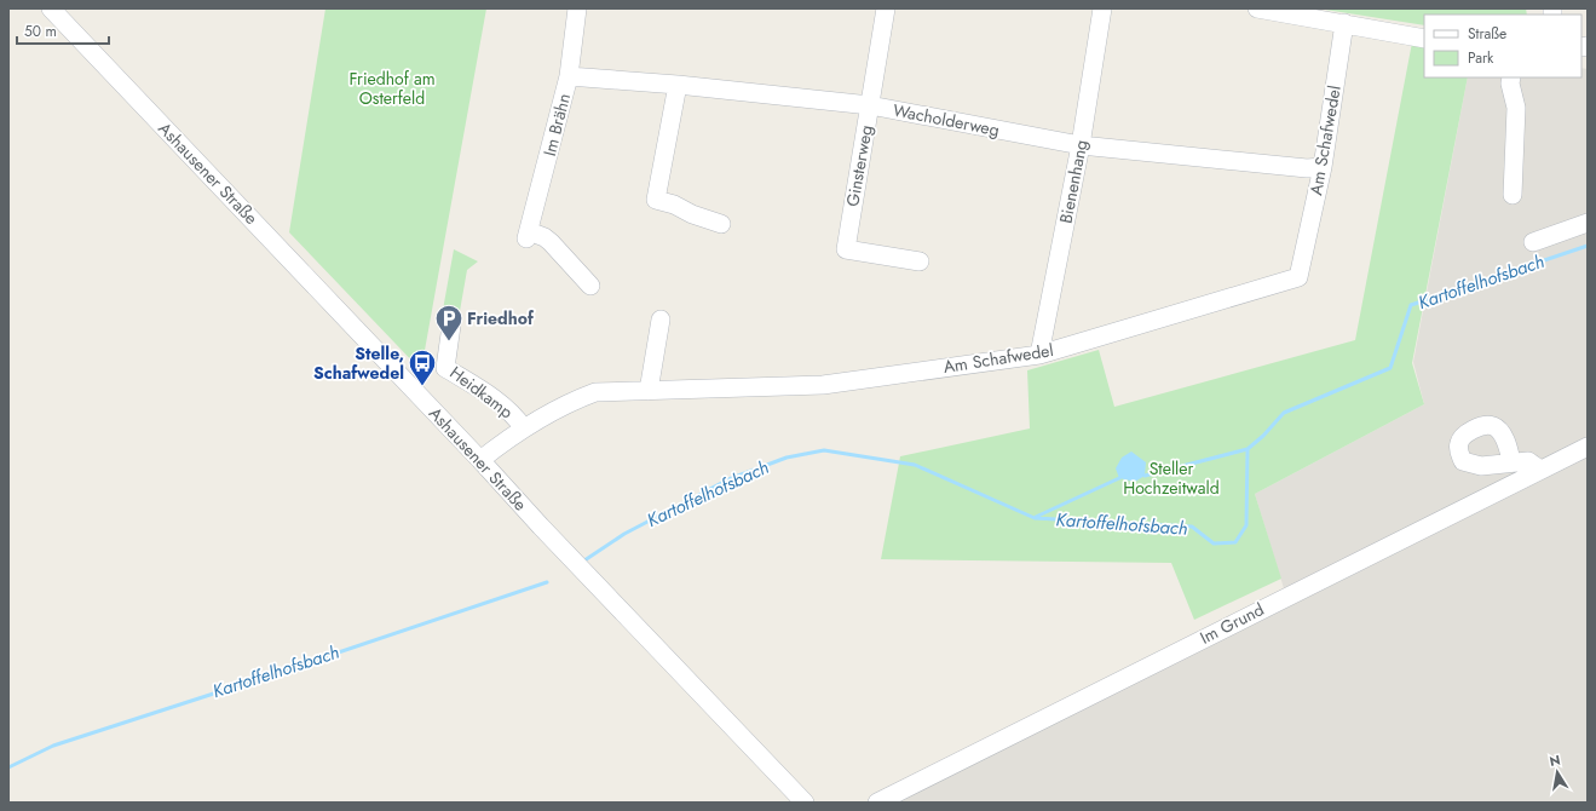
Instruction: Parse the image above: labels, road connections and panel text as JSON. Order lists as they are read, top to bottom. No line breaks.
{"streets":{"street":["Wacholderweg","Im Brähn","Am Schafwedel","Ginsterweg","Ashausener Straße","Bienenhang","Heidkamp","Im Grund"]},"crossings":[["Wacholderweg","Im Brähn"],["Wacholderweg","Am Schafwedel"],["Wacholderweg","Ginsterweg"],["Wacholderweg","Bienenhang"],["Am Schafwedel","Ashausener Straße"],["Am Schafwedel","Bienenhang"],["Am Schafwedel","Heidkamp"]],"water":["Kartoffelhofsbach"],"parks":["Friedhof am Osterfeld","Steller Hochzeitwald"],"places":{"parking":["Friedhof"],"bus stop":["Stelle, Schafwedel"]},"legend":["Straße","Park"],"scale_bar":"50 m","north":"top"}
